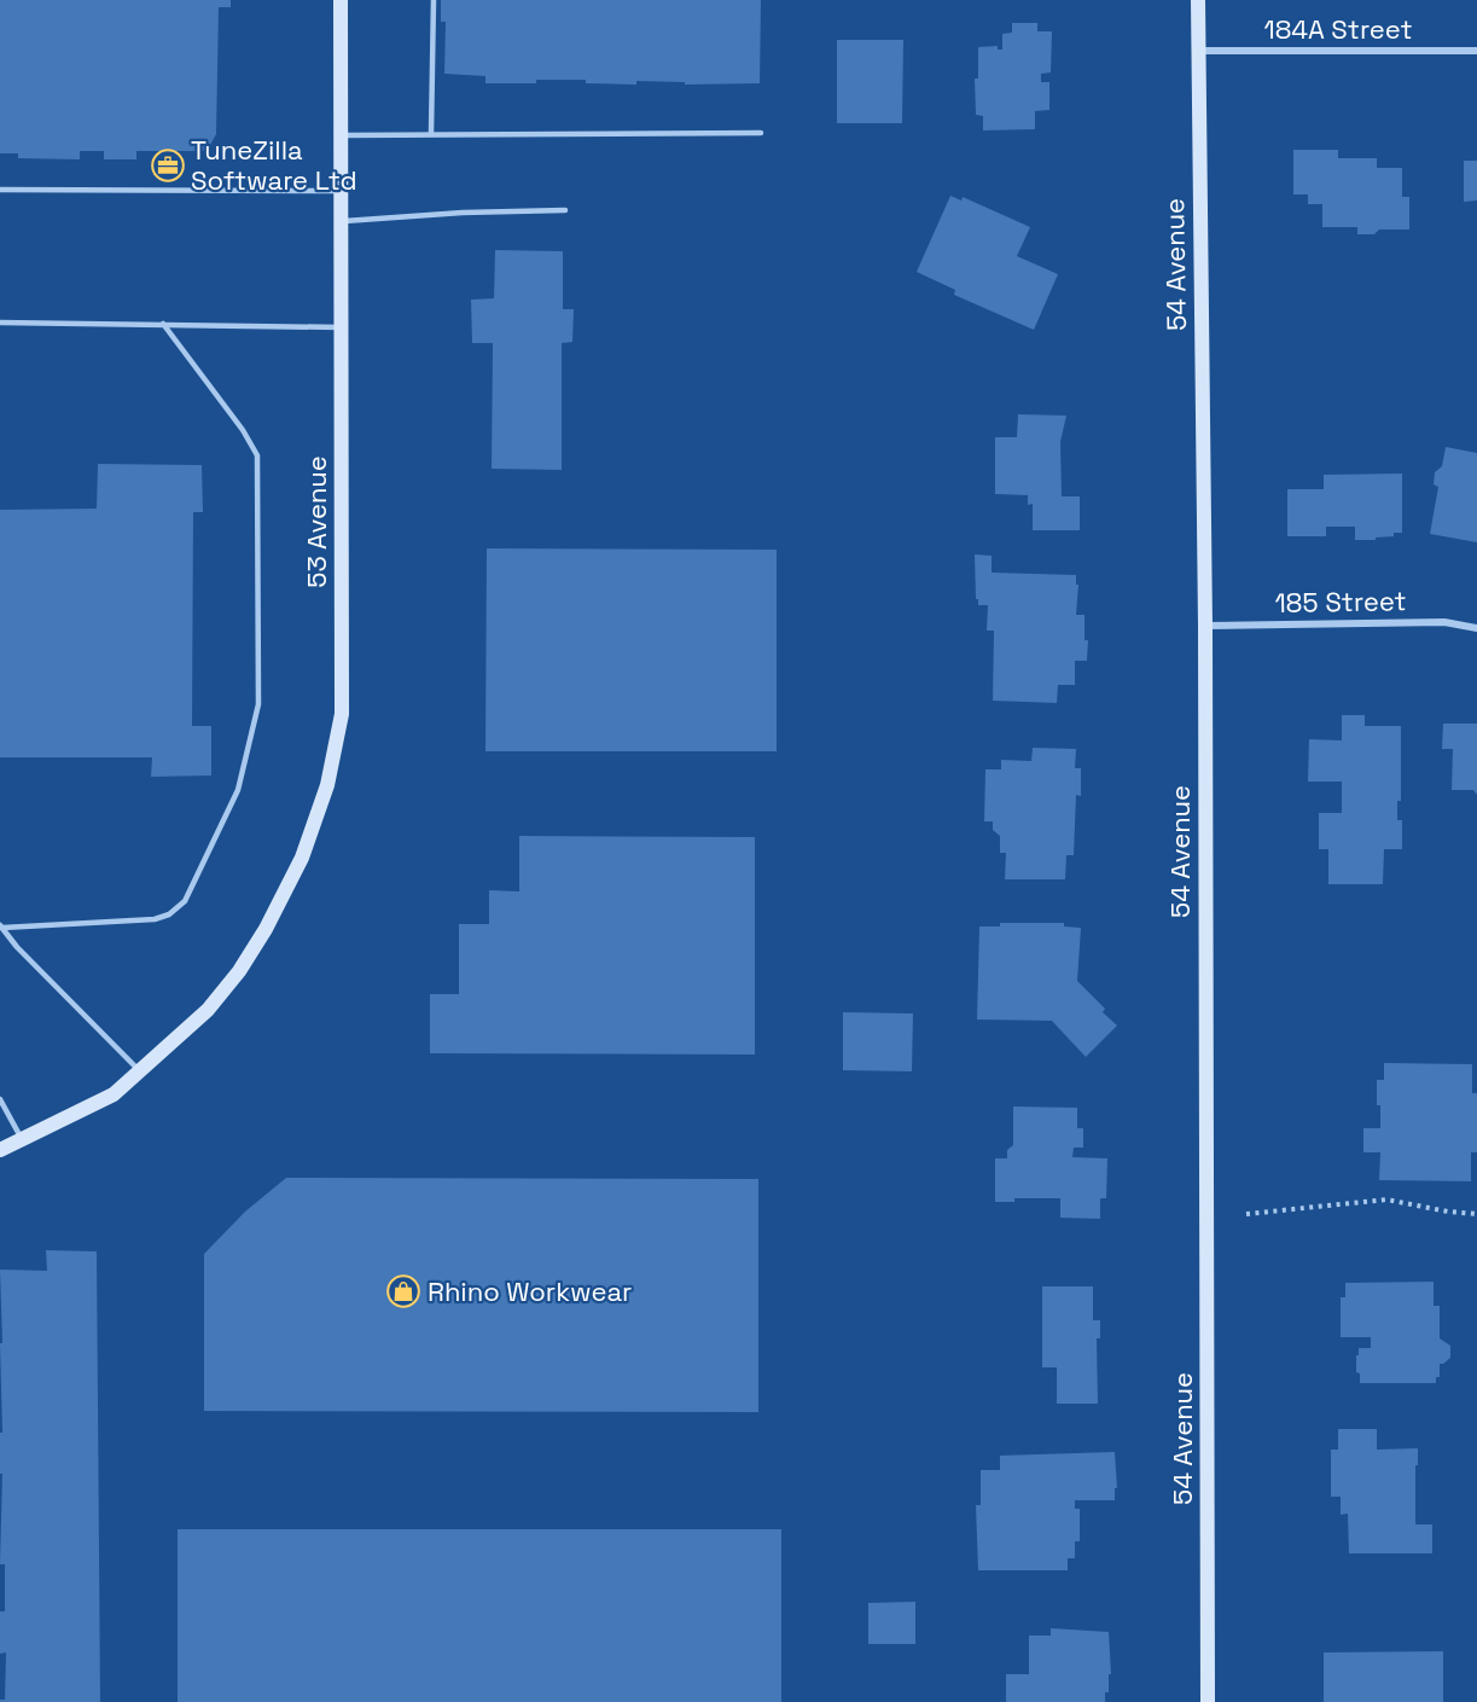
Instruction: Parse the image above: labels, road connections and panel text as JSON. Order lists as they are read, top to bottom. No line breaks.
{"streets":{"street":["184A Street","54 Avenue","53 Avenue","185 Street"]},"crossings":[["184A Street","54 Avenue"],["54 Avenue","185 Street"]],"places":{"office":["TuneZilla Software Ltd"],"shop":["Rhino Workwear"]}}
